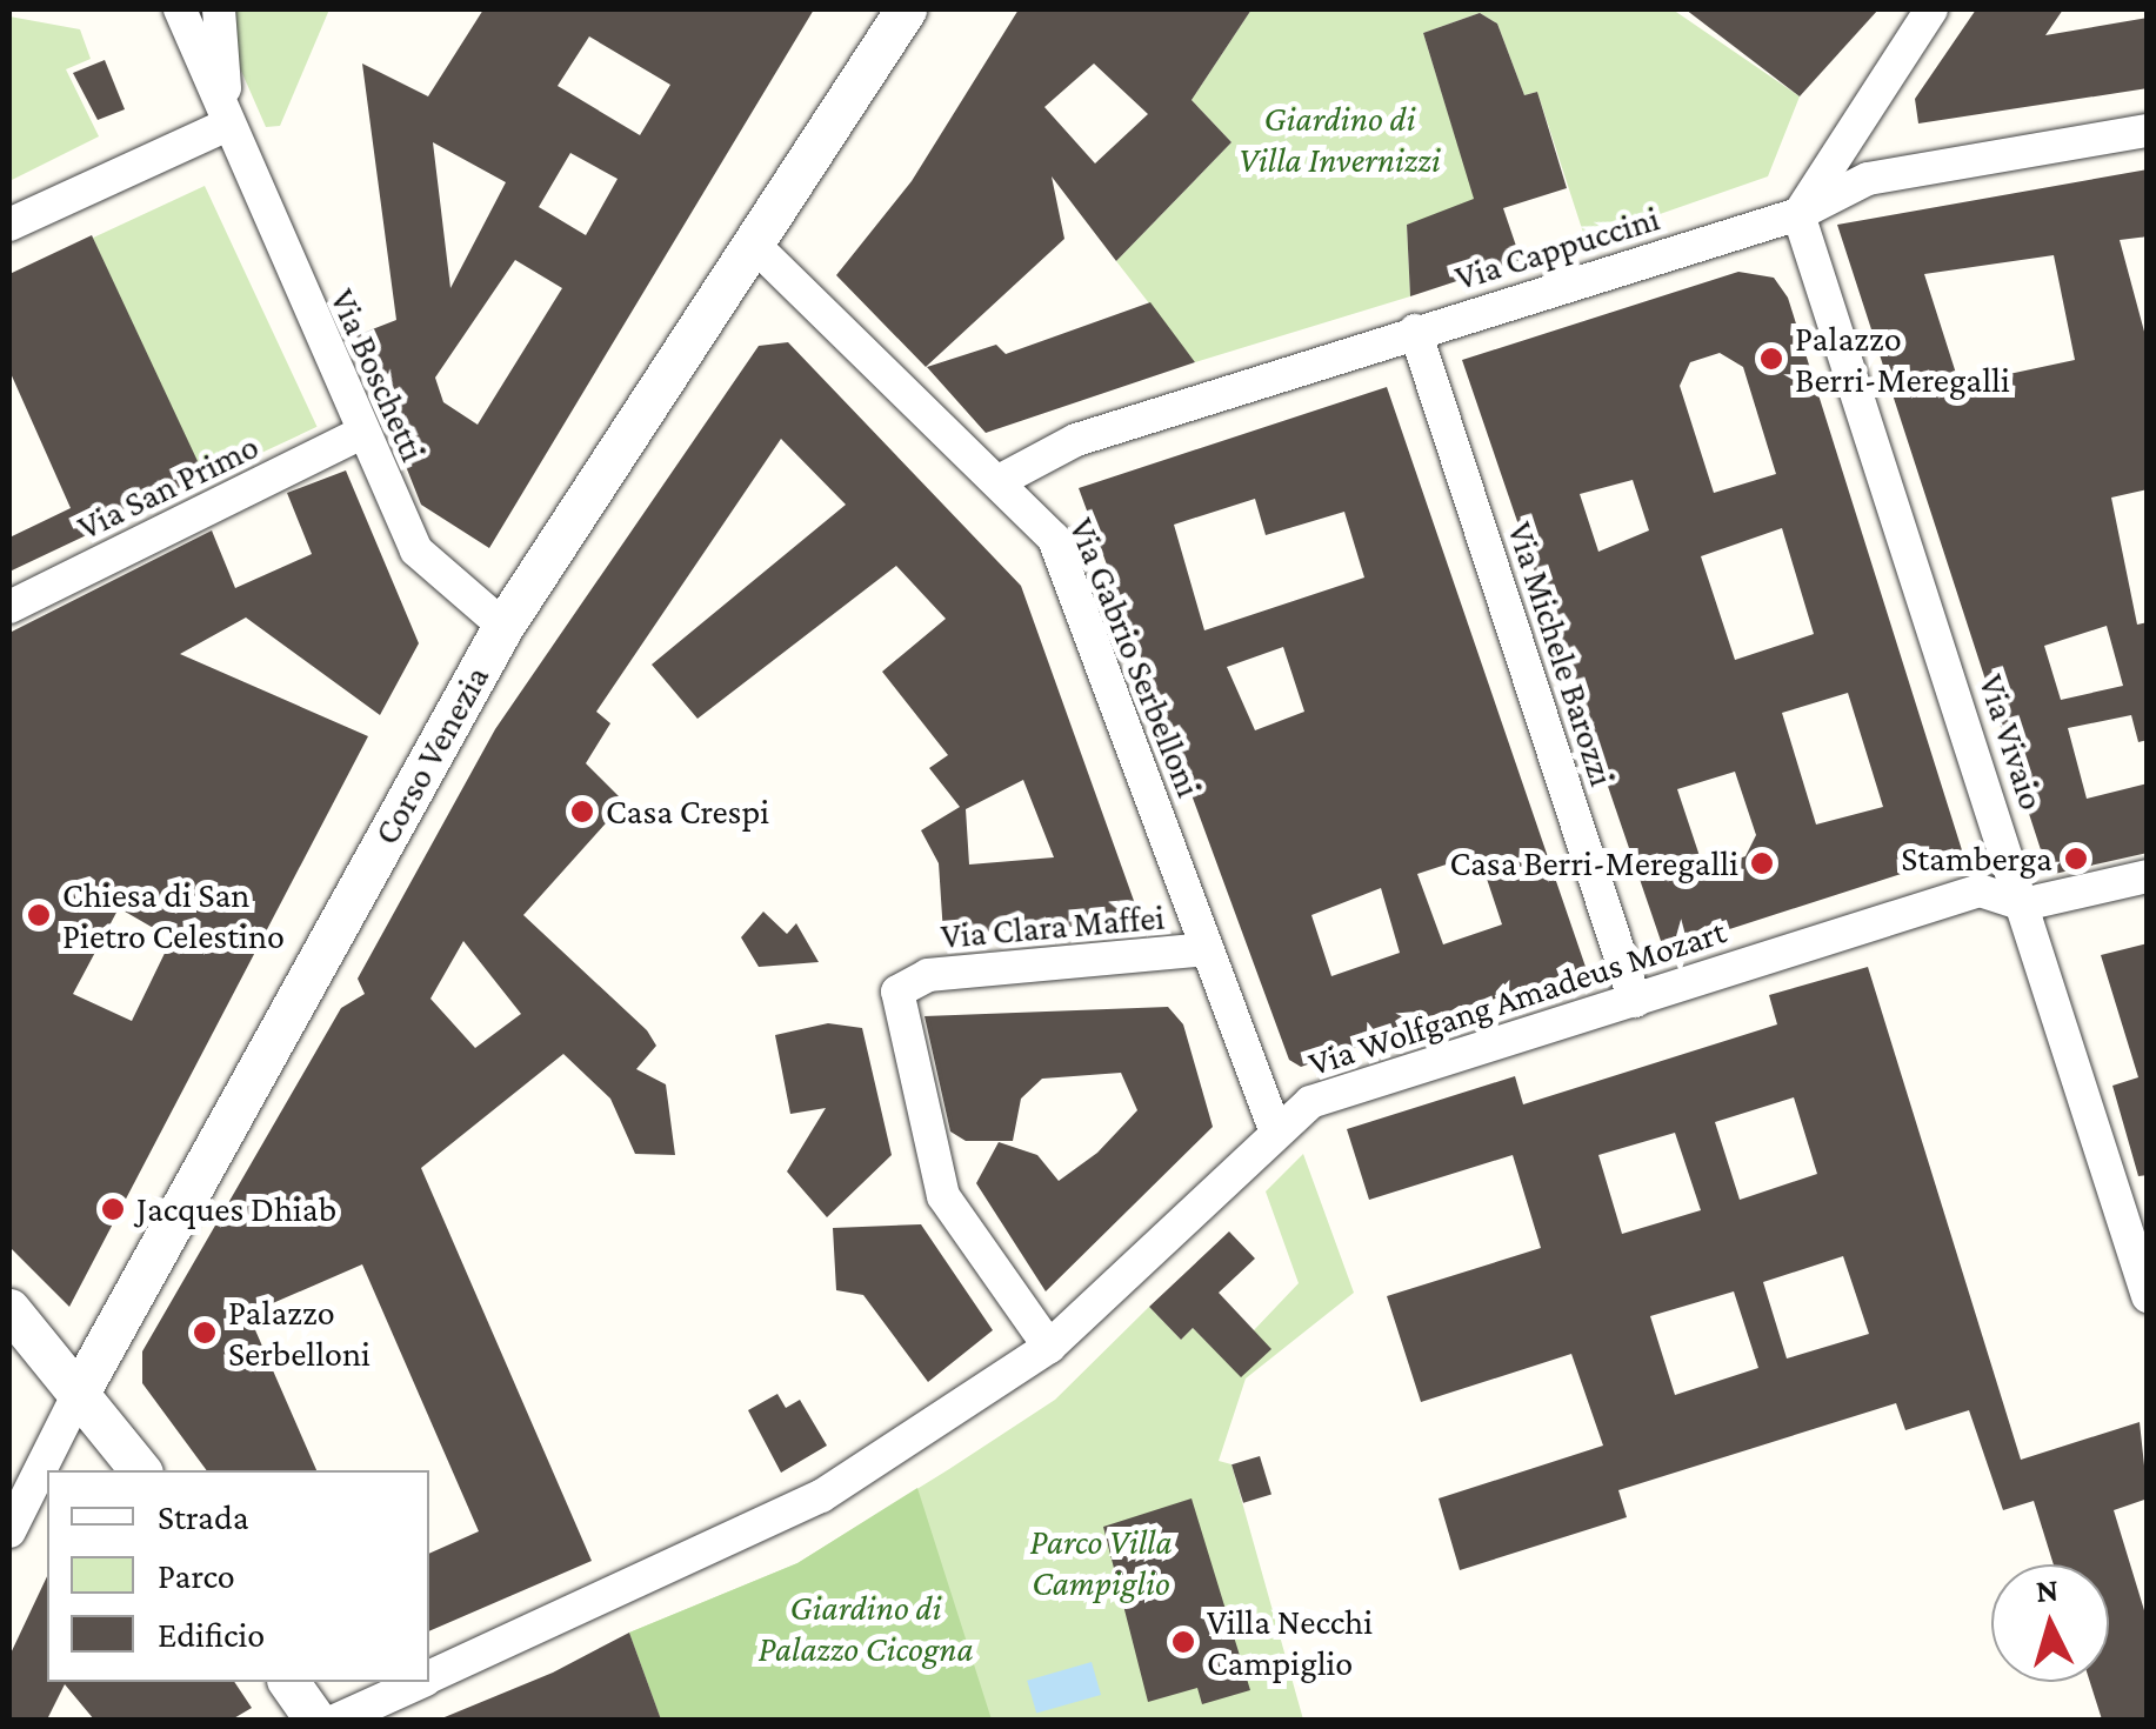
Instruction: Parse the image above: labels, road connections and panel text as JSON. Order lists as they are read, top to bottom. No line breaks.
{"streets":{"street":["Via Cappuccini","Via Boschetti","Via San Primo","Via Michele Barozzi","Via Gabrio Serbelloni","Via Vivaio","Corso Venezia","Via Clara Maffei","Via Wolfgang Amadeus Mozart"]},"crossings":[["Via Cappuccini","Via Michele Barozzi"],["Via Cappuccini","Via Gabrio Serbelloni"],["Via Cappuccini","Via Vivaio"],["Via Boschetti","Via San Primo"],["Via Boschetti","Corso Venezia"],["Via Michele Barozzi","Via Wolfgang Amadeus Mozart"],["Via Gabrio Serbelloni","Corso Venezia"],["Via Gabrio Serbelloni","Via Clara Maffei"],["Via Gabrio Serbelloni","Via Wolfgang Amadeus Mozart"],["Via Vivaio","Via Wolfgang Amadeus Mozart"],["Via Clara Maffei","Via Wolfgang Amadeus Mozart"]],"parks":["Giardino di Villa Invernizzi","Parco Villa Campiglio","Giardino di Palazzo Cicogna"],"places":["Palazzo Berri-Meregalli","Casa Crespi","Stamberga","Casa Berri-Meregalli","Chiesa di San Pietro Celestino","Jacques Dhiab","Palazzo Serbelloni","Villa Necchi Campiglio"],"legend":["Strada","Parco","Edificio"],"north":"top"}
